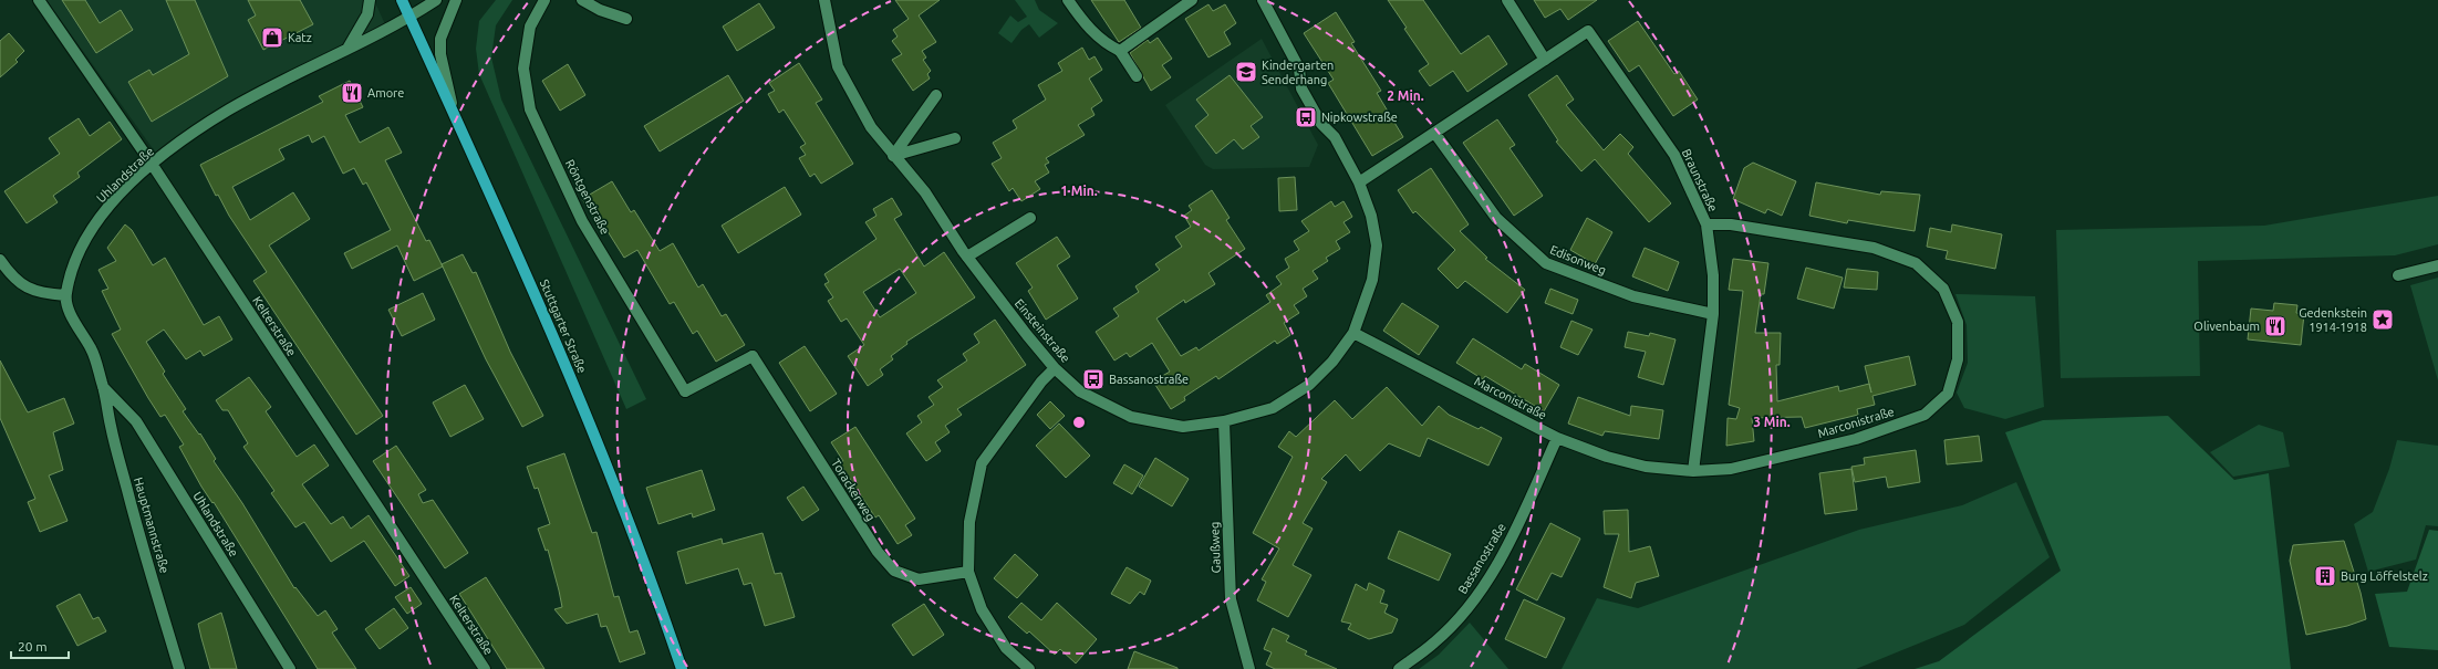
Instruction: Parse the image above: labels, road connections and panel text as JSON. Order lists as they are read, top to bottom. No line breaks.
{"streets":{"main road":["Stuttgarter Straße"],"street":["Uhlandstraße","Braunstraße","Röntgenstraße","Edisonweg","Kelterstraße","Einsteinstraße","Marconistraße","Torackerweg","Hauptmannstraße","Gaußweg","Bassanostraße"]},"crossings":[["Uhlandstraße","Kelterstraße"],["Uhlandstraße","Stuttgarter Straße"],["Uhlandstraße","Hauptmannstraße"],["Braunstraße","Edisonweg"],["Braunstraße","Marconistraße"],["Röntgenstraße","Torackerweg"],["Einsteinstraße","Marconistraße"],["Einsteinstraße","Gaußweg"],["Marconistraße","Bassanostraße"]],"places":{"shop":["Katz"],"school or university":["Kindergarten Senderhang"],"restaurant":["Amore","Olivenbaum"],"bus stop":["Nipkowstraße","Bassanostraße"],"place":["Gedenkstein 1914-1918"],"building":["Burg Löffelstelz"]},"scale_bar":"20 m","rings":["2 Min.","1 Min.","3 Min."]}
